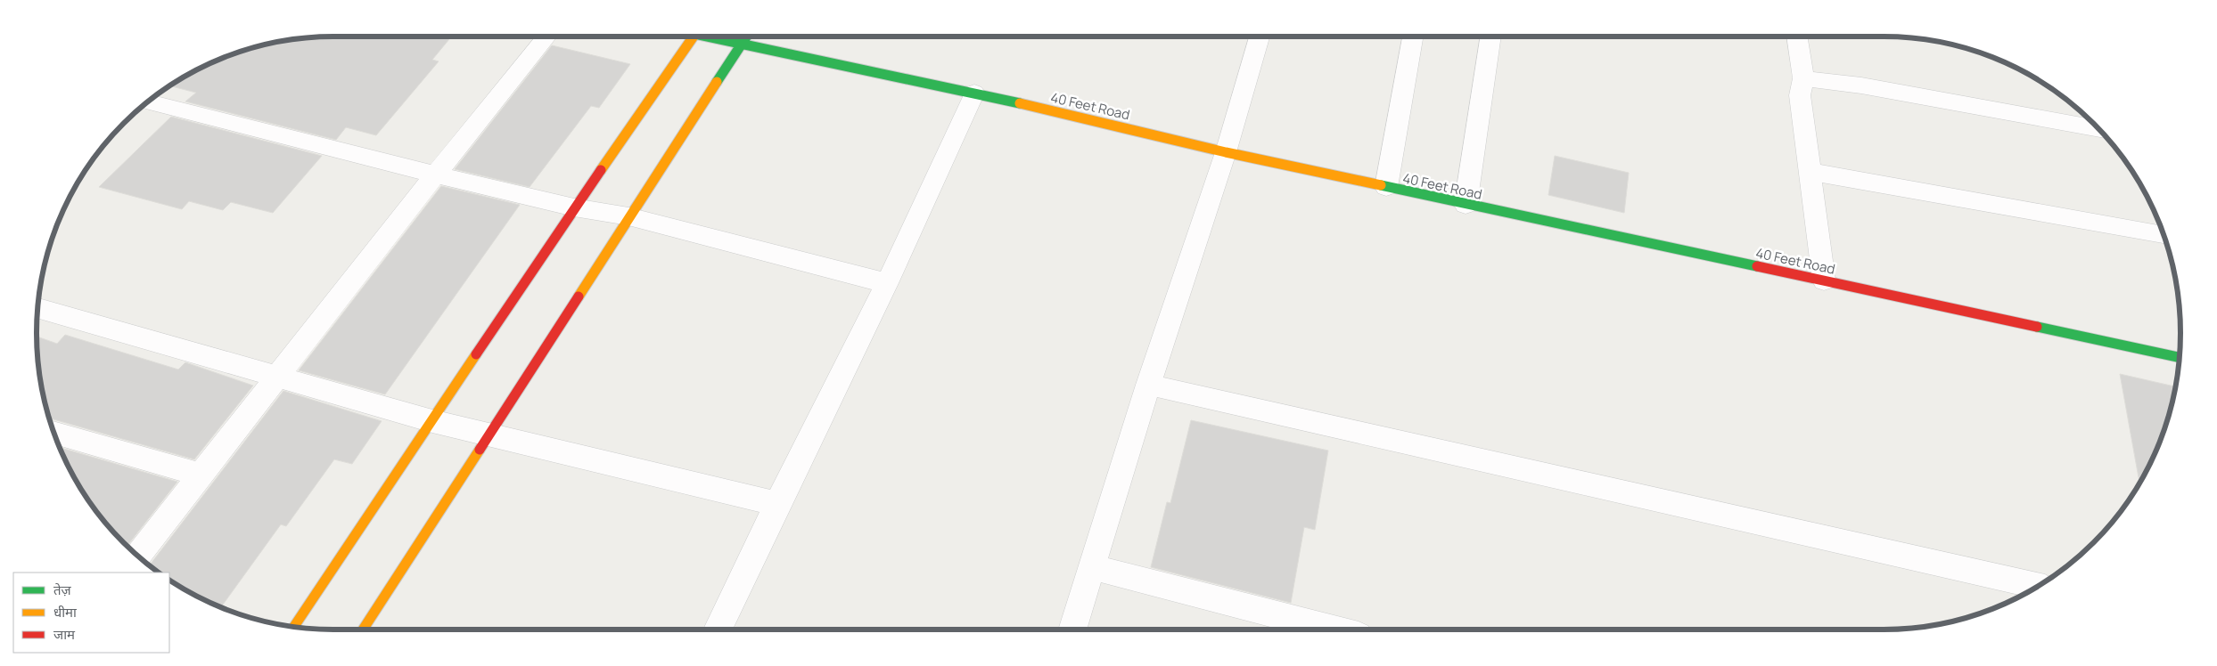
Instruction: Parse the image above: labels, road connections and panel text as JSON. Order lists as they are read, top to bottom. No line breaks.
{"streets":{"street":["40 Feet Road"]},"legend":["तेज़","धीमा","जाम"]}
